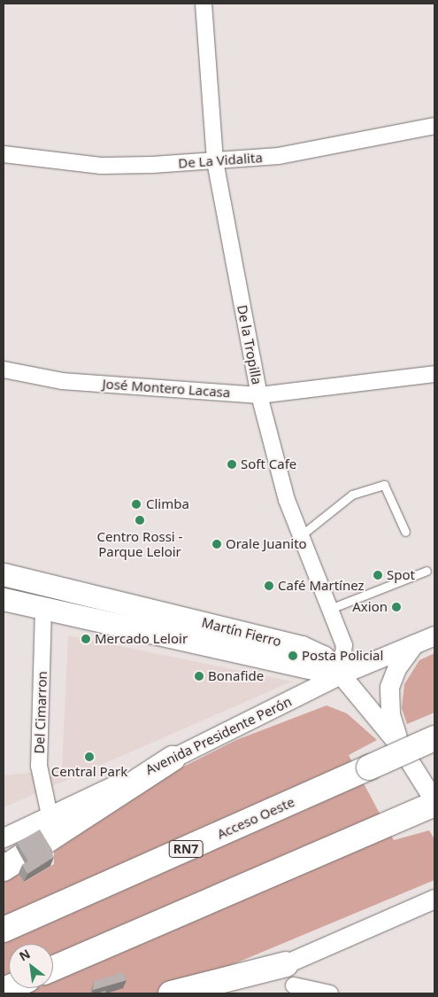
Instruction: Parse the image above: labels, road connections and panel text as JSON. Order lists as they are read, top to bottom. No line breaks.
{"streets":{"highway":["Acceso Oeste","RN7"],"main road":["Martín Fierro"],"street":["De La Vidalita","De la Tropilla","José Montero Lacasa","Del Cimarron","Avenida Presidente Perón"]},"crossings":[["De La Vidalita","De la Tropilla"],["De la Tropilla","José Montero Lacasa"],["De la Tropilla","Martín Fierro"],["De la Tropilla","Avenida Presidente Perón"],["Martín Fierro","Del Cimarron"],["Martín Fierro","Avenida Presidente Perón"],["Del Cimarron","Avenida Presidente Perón"]],"places":["Soft Cafe","Climba","Centro Rossi - Parque Leloir","Orale Juanito","Spot","Café Martínez","Axion","Mercado Leloir","Posta Policial","Bonafide","Central Park"],"north":"top left"}
